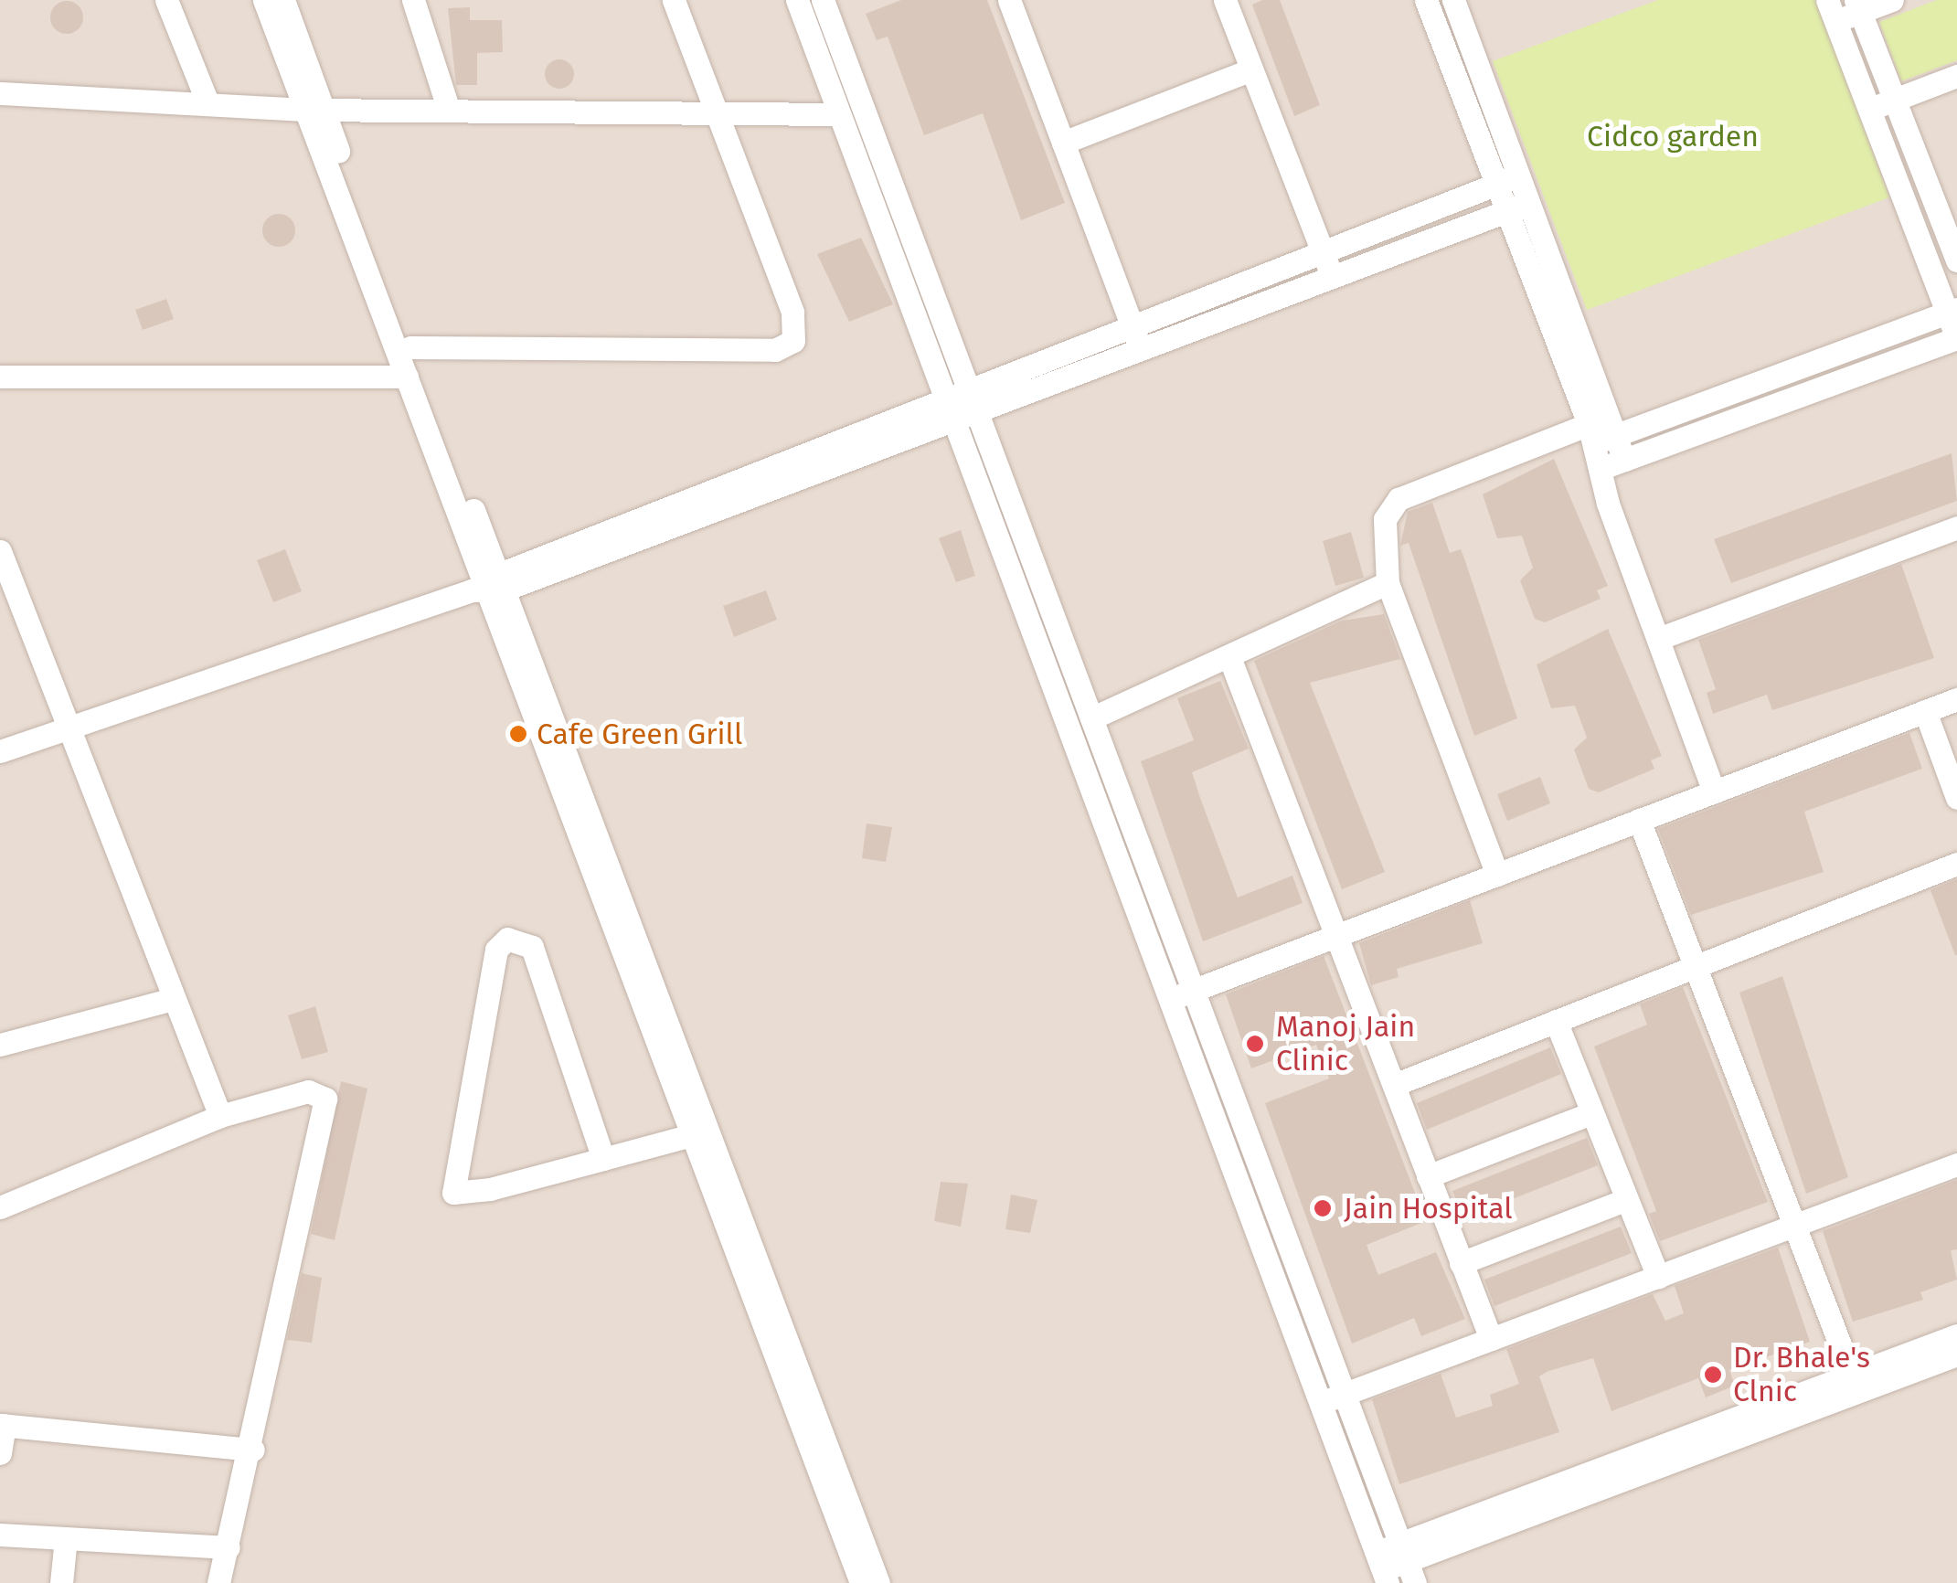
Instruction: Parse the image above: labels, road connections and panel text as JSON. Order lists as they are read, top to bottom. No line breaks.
{"parks":["Cidco garden"],"places":["Cafe Green Grill","Manoj Jain Clinic","Jain Hospital","Dr. Bhale's Clnic"]}
